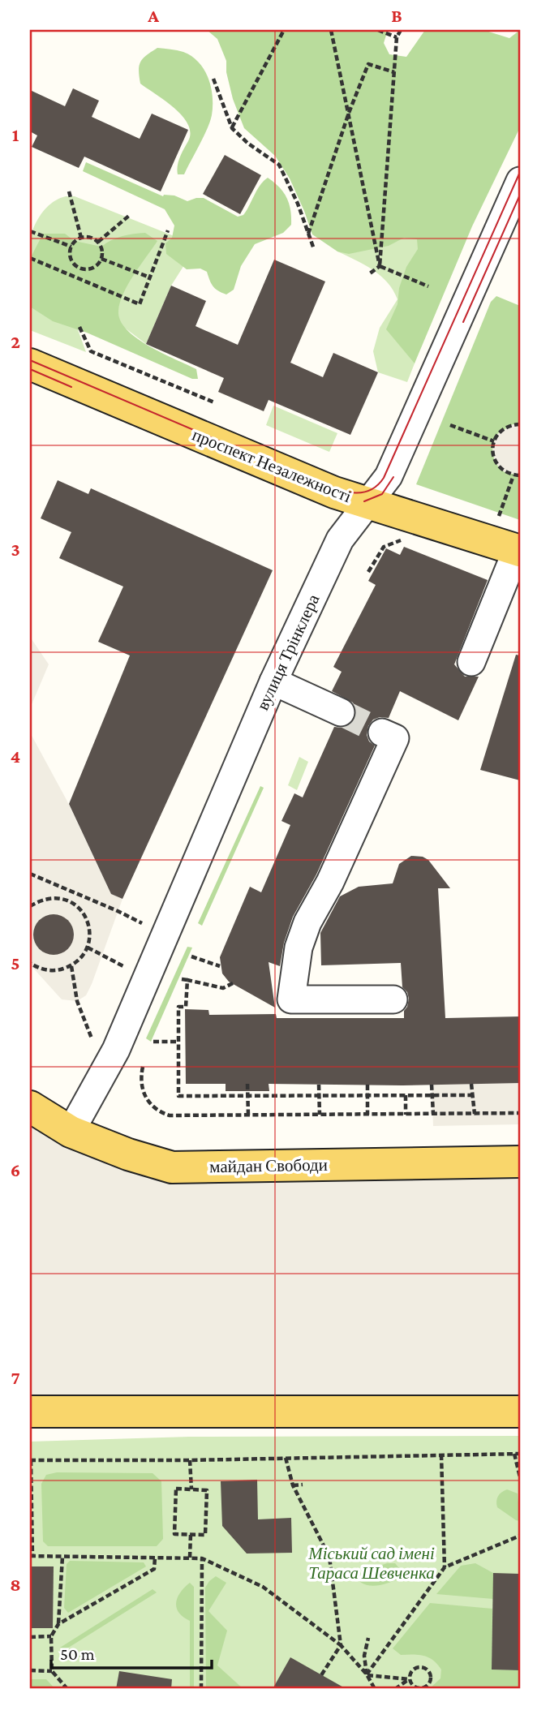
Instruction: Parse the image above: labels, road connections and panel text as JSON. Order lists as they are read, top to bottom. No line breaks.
{"streets":{"main road":["проспект Незалежності","майдан Свободи"],"street":["вулиця Трінклера"]},"crossings":[["проспект Незалежності","вулиця Трінклера"],["вулиця Трінклера","майдан Свободи"]],"parks":["Міський сад імені Тараса Шевченка"],"scale_bar":"50 m","grid":{"columns":["A","B"],"rows":["1","2","3","4","5","6","7","8"]}}
